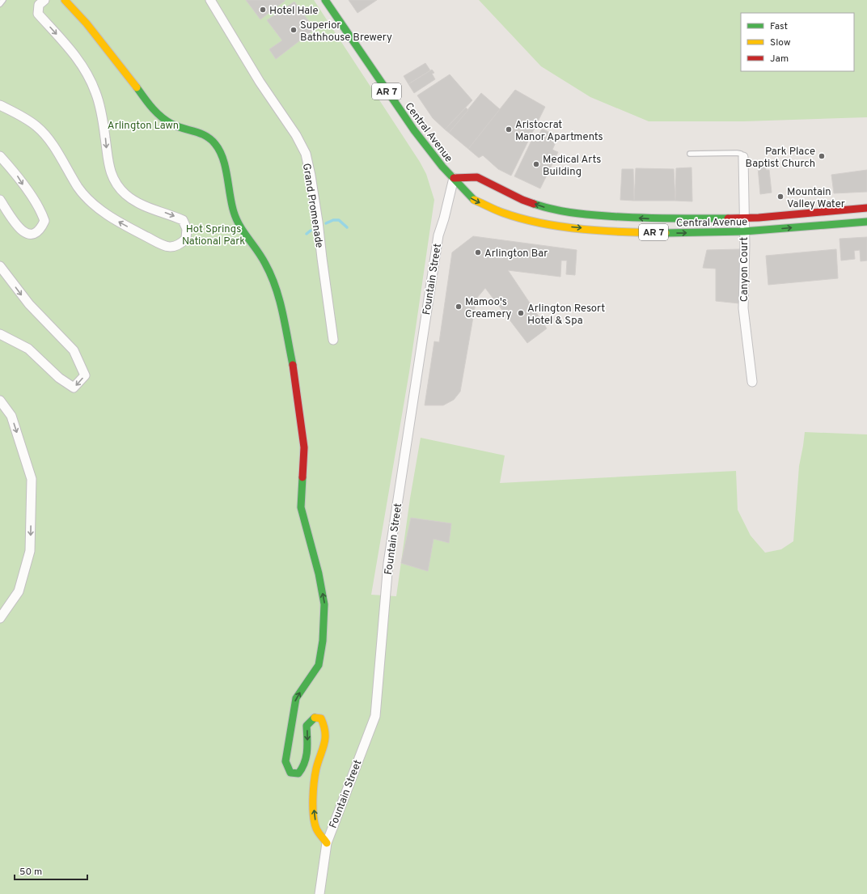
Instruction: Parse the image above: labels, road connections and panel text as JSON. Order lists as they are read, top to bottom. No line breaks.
{"streets":{"street":["AR 7","Central Avenue","Grand Promenade","Canyon Court","Fountain Street"]},"crossings":[["Central Avenue","Canyon Court"],["Central Avenue","Fountain Street"]],"parks":["Arlington Lawn","Hot Springs National Park"],"places":["Hotel Hale","Superior Bathhouse Brewery","Aristocrat Manor Apartments","Park Place Baptist Church","Medical Arts Building","Mountain Valley Water","Arlington Bar","Mamoo's Creamery","Arlington Resort Hotel & Spa"],"legend":["Fast","Slow","Jam"],"scale_bar":"50 m"}
